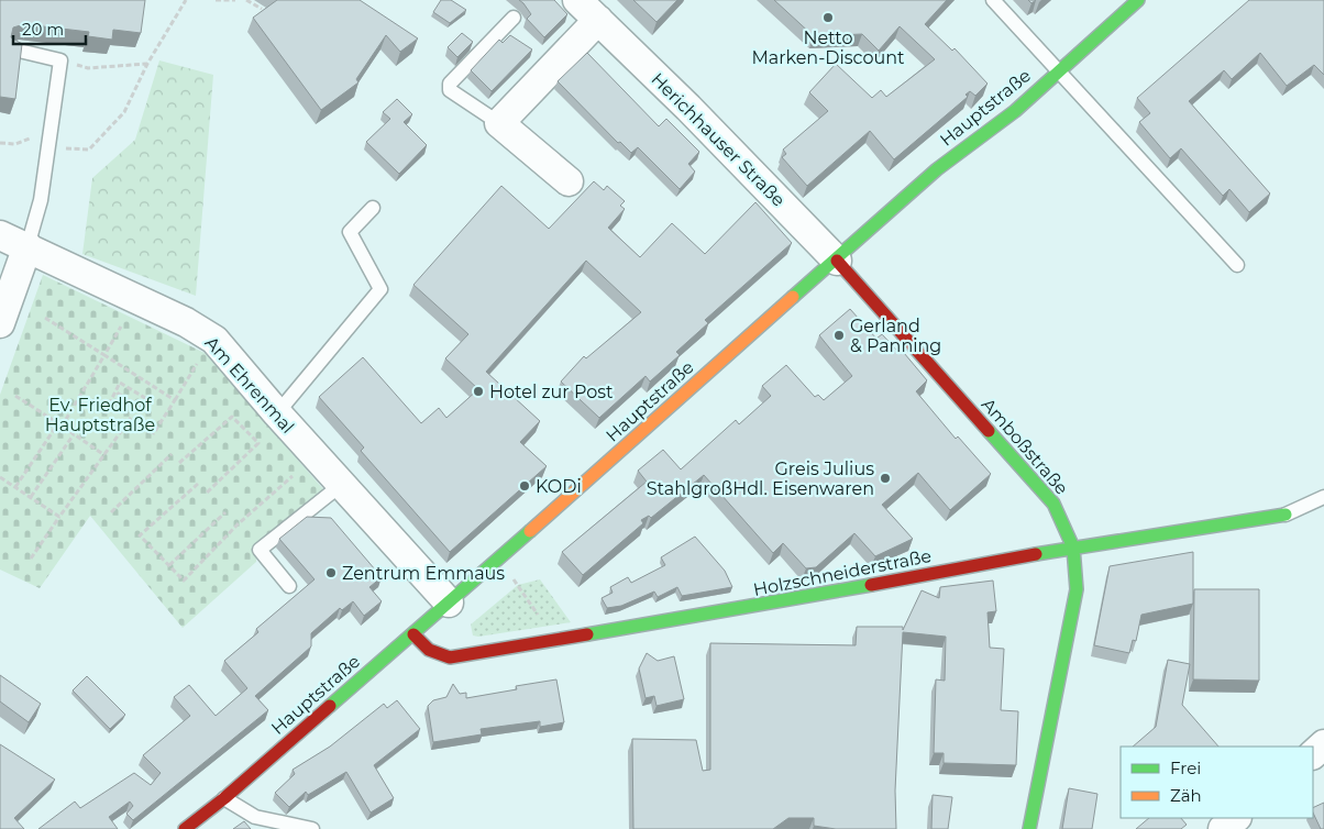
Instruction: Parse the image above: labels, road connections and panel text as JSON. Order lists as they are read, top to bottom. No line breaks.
{"streets":{"street":["Hauptstraße","Herichhauser Straße","Am Ehrenmal","Amboßstraße","Holzschneiderstraße"]},"crossings":[["Hauptstraße","Herichhauser Straße"],["Hauptstraße","Am Ehrenmal"],["Hauptstraße","Amboßstraße"],["Hauptstraße","Holzschneiderstraße"],["Herichhauser Straße","Amboßstraße"],["Amboßstraße","Holzschneiderstraße"]],"parks":["Ev. Friedhof Hauptstraße"],"places":["Netto Marken-Discount","Gerland & Panning","Hotel zur Post","Greis Julius StahlgroßHdl. Eisenwaren","KODi","Zentrum Emmaus"],"legend":["Frei","Zäh"],"scale_bar":"20 m"}
